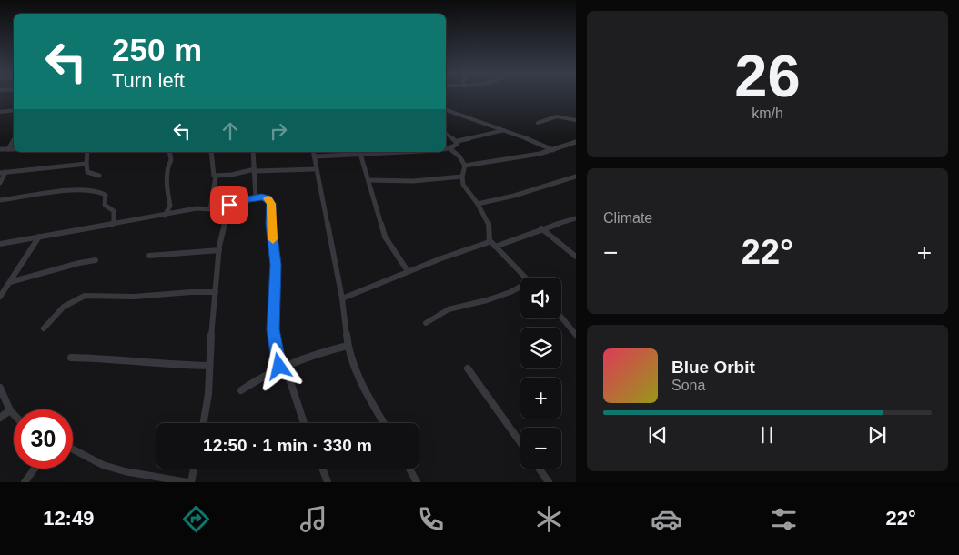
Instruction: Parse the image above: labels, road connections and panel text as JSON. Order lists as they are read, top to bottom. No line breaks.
{"page":{"tile":[["26","km/h"],"Climate"],"turn":["250 m","Turn left"],"heat":["−","22°","+"],"map_buttons":["+","−"],"song":["Blue Orbit","Sona"],"limit":"30","trip":"12:50 · 1 min · 330 m","tabs":["12:49","22°"]}}
